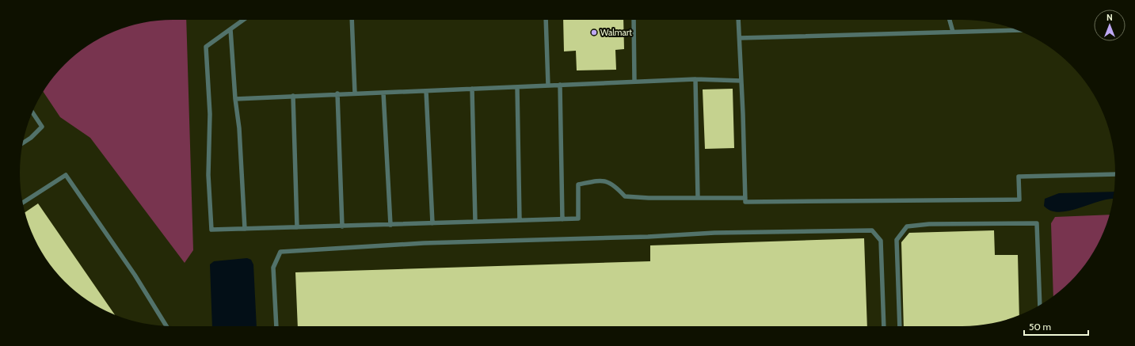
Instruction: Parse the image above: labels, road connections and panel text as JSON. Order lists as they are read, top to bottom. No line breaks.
{"places":["Walmart"],"scale_bar":"50 m","north":"top"}
